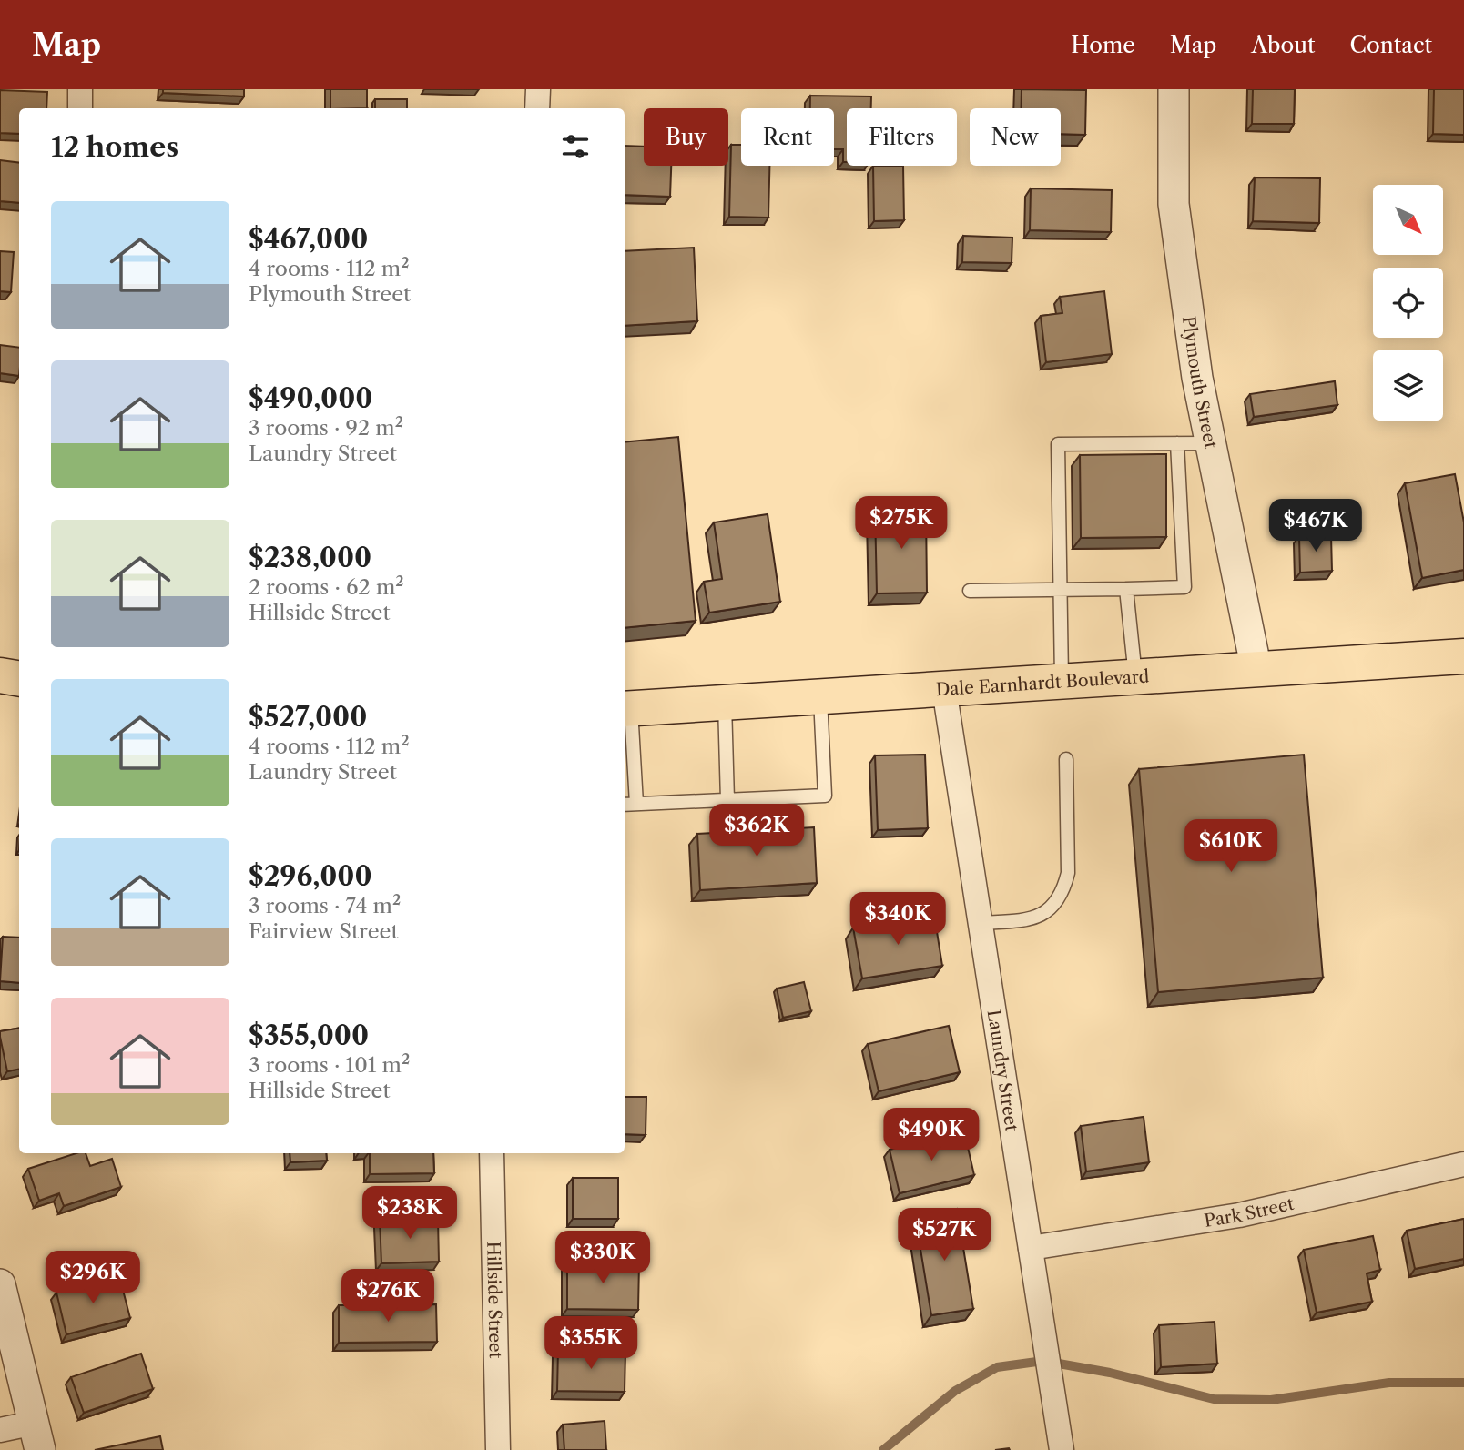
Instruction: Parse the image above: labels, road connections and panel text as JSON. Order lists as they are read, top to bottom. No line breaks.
{"streets":{"main road":["Dale Earnhardt Boulevard"],"street":["Plymouth Street","Laundry Street","Park Street","Hillside Street"]},"crossings":[["Plymouth Street","Dale Earnhardt Boulevard"],["Dale Earnhardt Boulevard","Laundry Street"],["Laundry Street","Park Street"]],"north":"bottom right","page":{"header":"Map","nav":["Home","Map","About","Contact"],"chip":["Buy","Rent","Filters","New"],"heading":"12 homes","list":[{"name":"$467,000","note":"4 rooms · 112 m² · Plymouth Street"},{"name":"$490,000","note":"3 rooms · 92 m² · Laundry Street"},{"name":"$238,000","note":"2 rooms · 62 m² · Hillside Street"},{"name":"$527,000","note":"4 rooms · 112 m² · Laundry Street"},{"name":"$296,000","note":"3 rooms · 74 m² · Fairview Street"},{"name":"$355,000","note":"3 rooms · 101 m² · Hillside Street"}],"price":["$275K","$467K","$362K","$610K","$340K","$490K","$238K","$527K","$330K","$296K","$276K","$355K"]}}
